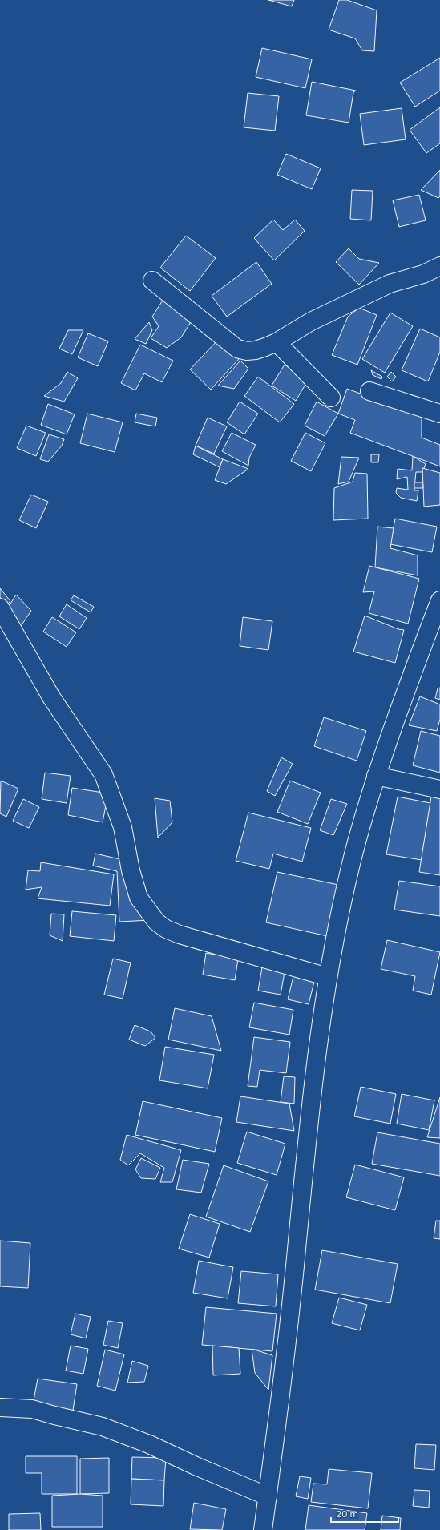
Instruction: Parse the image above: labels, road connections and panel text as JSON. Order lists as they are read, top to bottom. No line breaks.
{"scale_bar":"20 m"}
